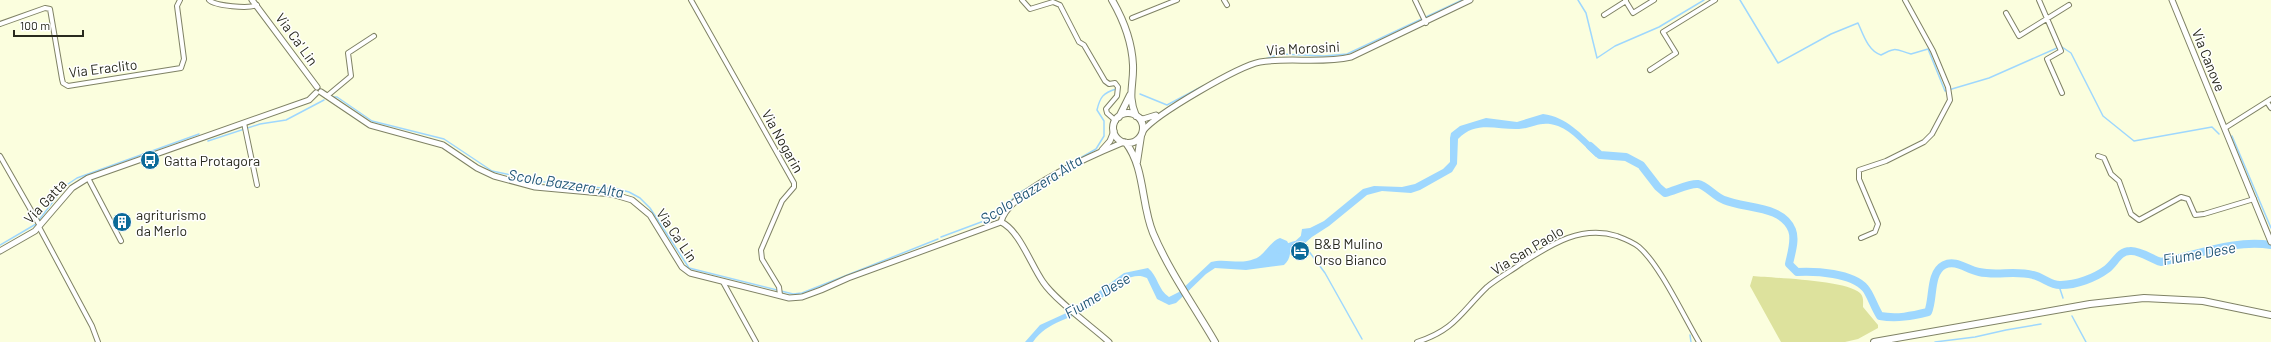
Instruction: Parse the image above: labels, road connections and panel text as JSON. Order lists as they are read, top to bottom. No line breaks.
{"streets":{"street":["Via Ca' Lin","Via Morosini","Via Canove","Via Eraclito","Via Nogarin","Via Gatta","Via San Paolo"]},"crossings":[["Via Ca' Lin","Via Nogarin"],["Via Ca' Lin","Via Gatta"]],"water":["Scolo Bazzera Alta","Fiume Dese"],"places":{"bus stop":["Gatta Protagora"],"building":["agriturismo da Merlo"],"hotel":["B&B Mulino Orso Bianco"]},"scale_bar":"100 m"}
